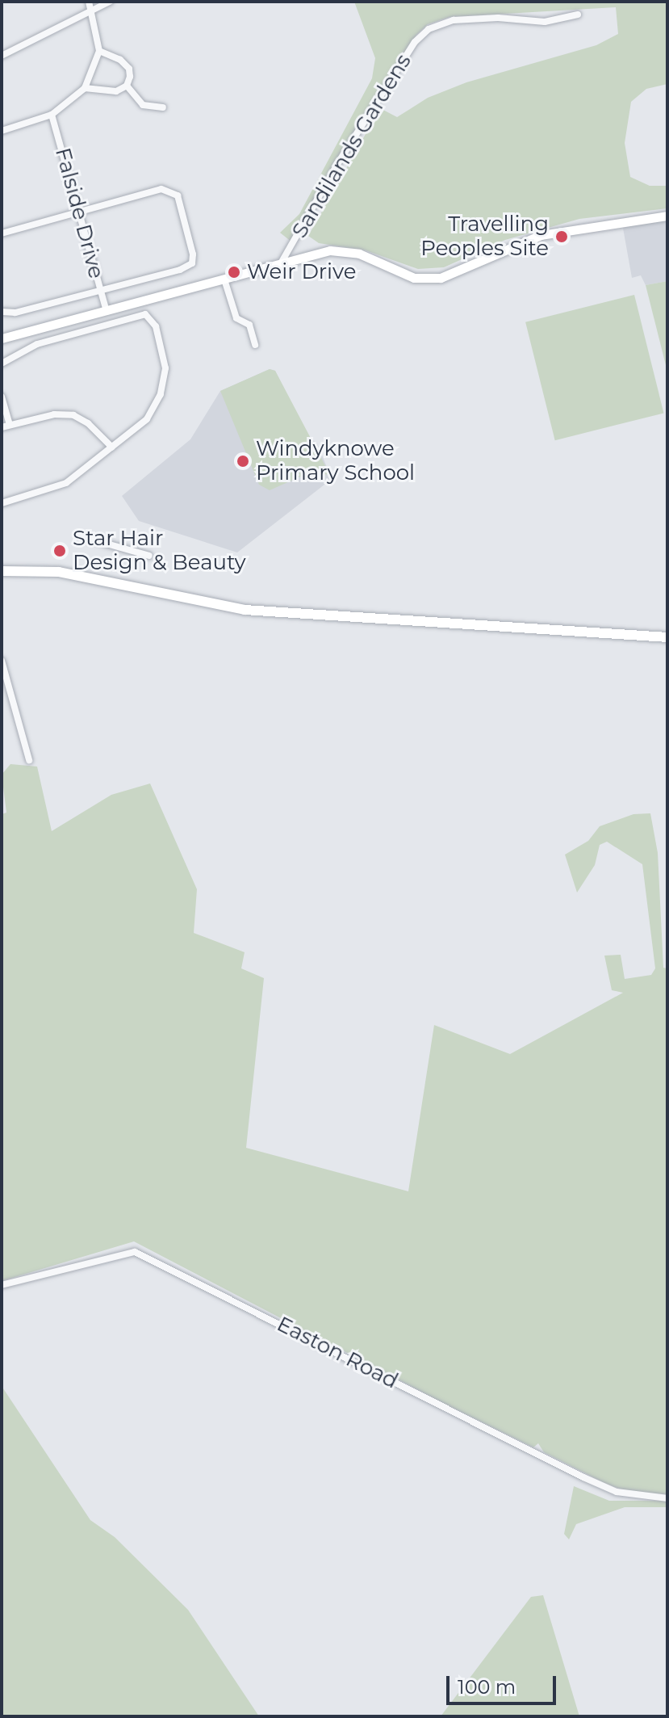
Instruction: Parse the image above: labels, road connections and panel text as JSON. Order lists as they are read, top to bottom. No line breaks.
{"streets":{"street":["Sandilands Gardens","Falside Drive","Easton Road"]},"places":["Travelling Peoples Site","Weir Drive","Windyknowe Primary School","Star Hair Design & Beauty"],"scale_bar":"100 m"}
